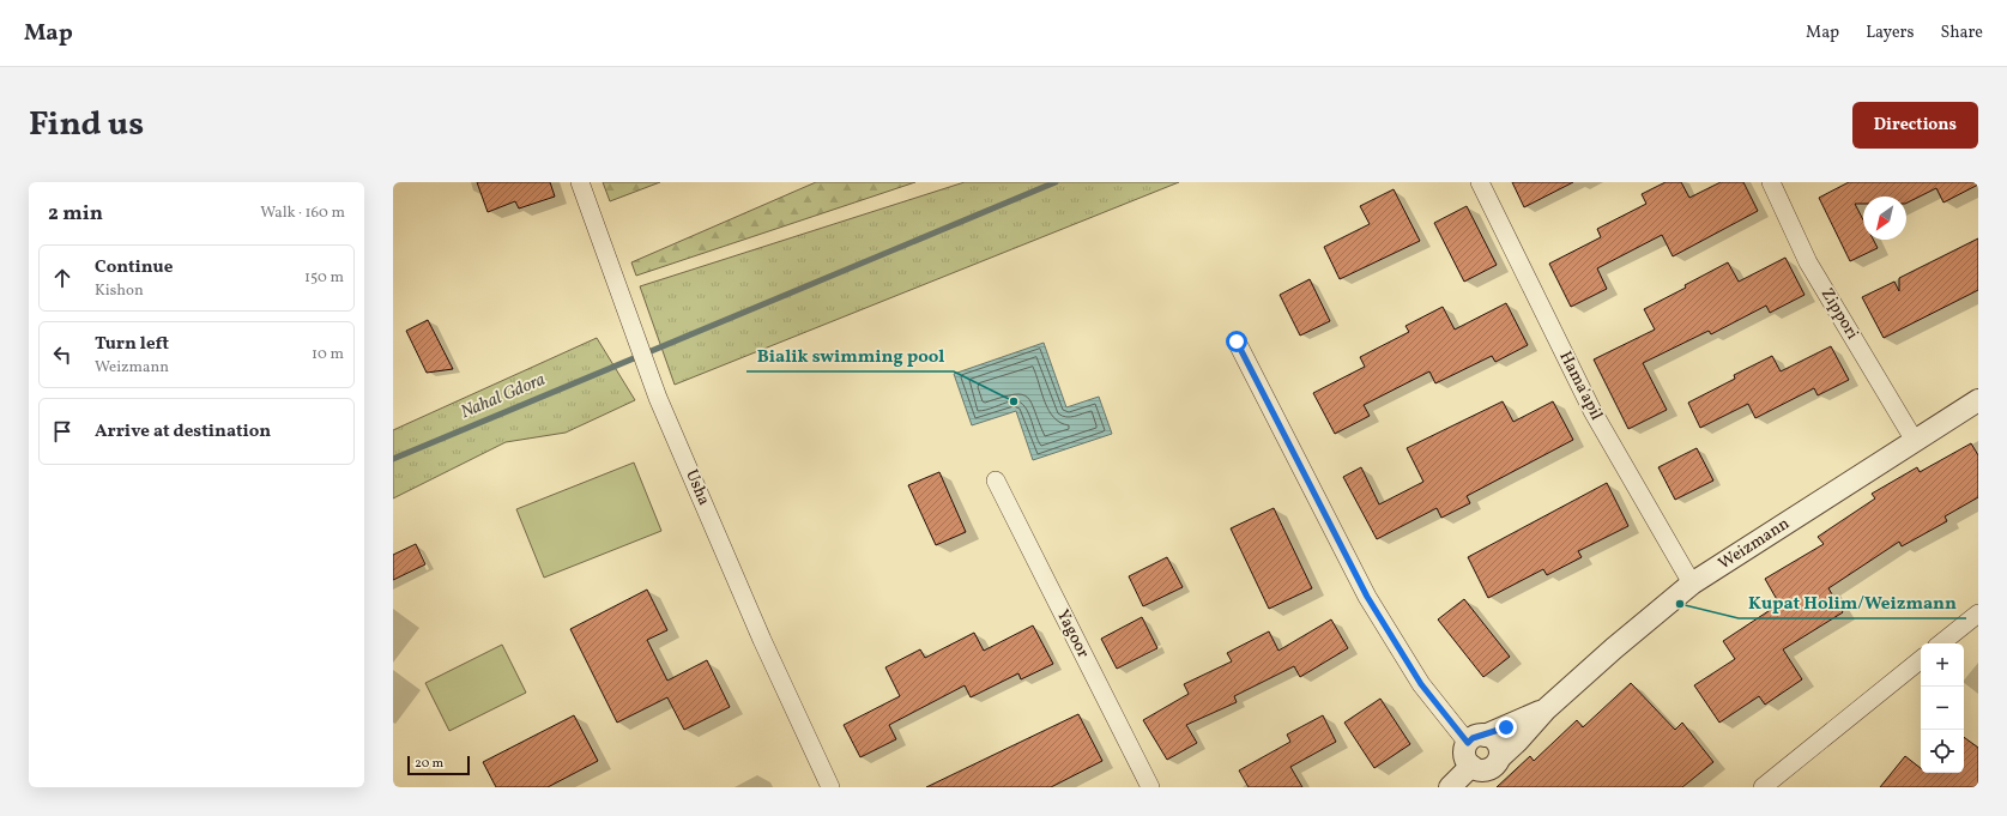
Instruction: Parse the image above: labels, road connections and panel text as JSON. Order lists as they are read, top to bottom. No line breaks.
{"streets":{"street":["Zippori","Hama'apil","Usha","Weizmann","Yagoor"]},"crossings":[["Zippori","Weizmann"],["Hama'apil","Weizmann"]],"water":["Nahal Gdora"],"places":["Bialik swimming pool","Kupat Holim/Weizmann"],"scale_bar":"20 m","north":"bottom left","page":{"header":"Map","nav":["Map","Layers","Share"],"title":"Find us","buttons":"Directions","heading":["2 min","Walk · 160 m"],"list":[["Continue","Kishon","150 m"],["Turn left","Weizmann","10 m"],"Arrive at destination"],"map_buttons":["+","−"],"scale":"20 m"}}
